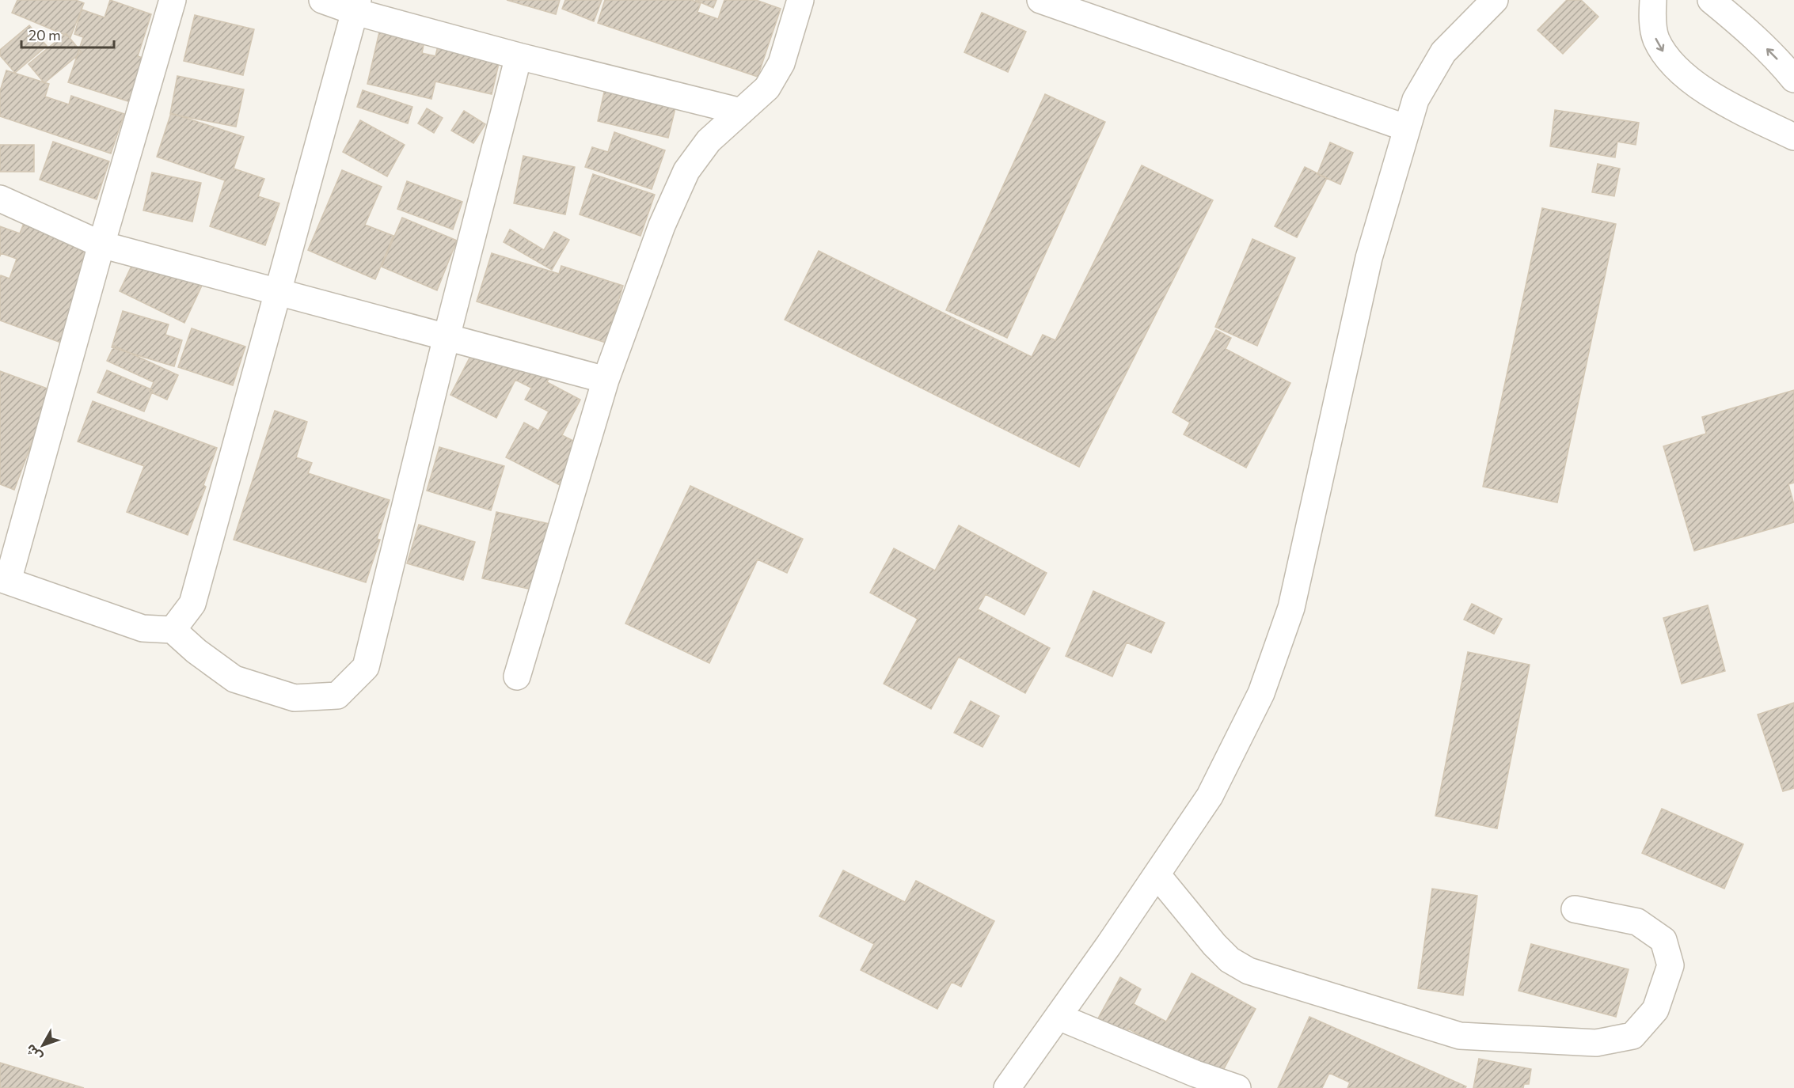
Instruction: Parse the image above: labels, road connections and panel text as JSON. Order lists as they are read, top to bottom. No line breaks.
{"scale_bar":"20 m","north":"bottom left"}
